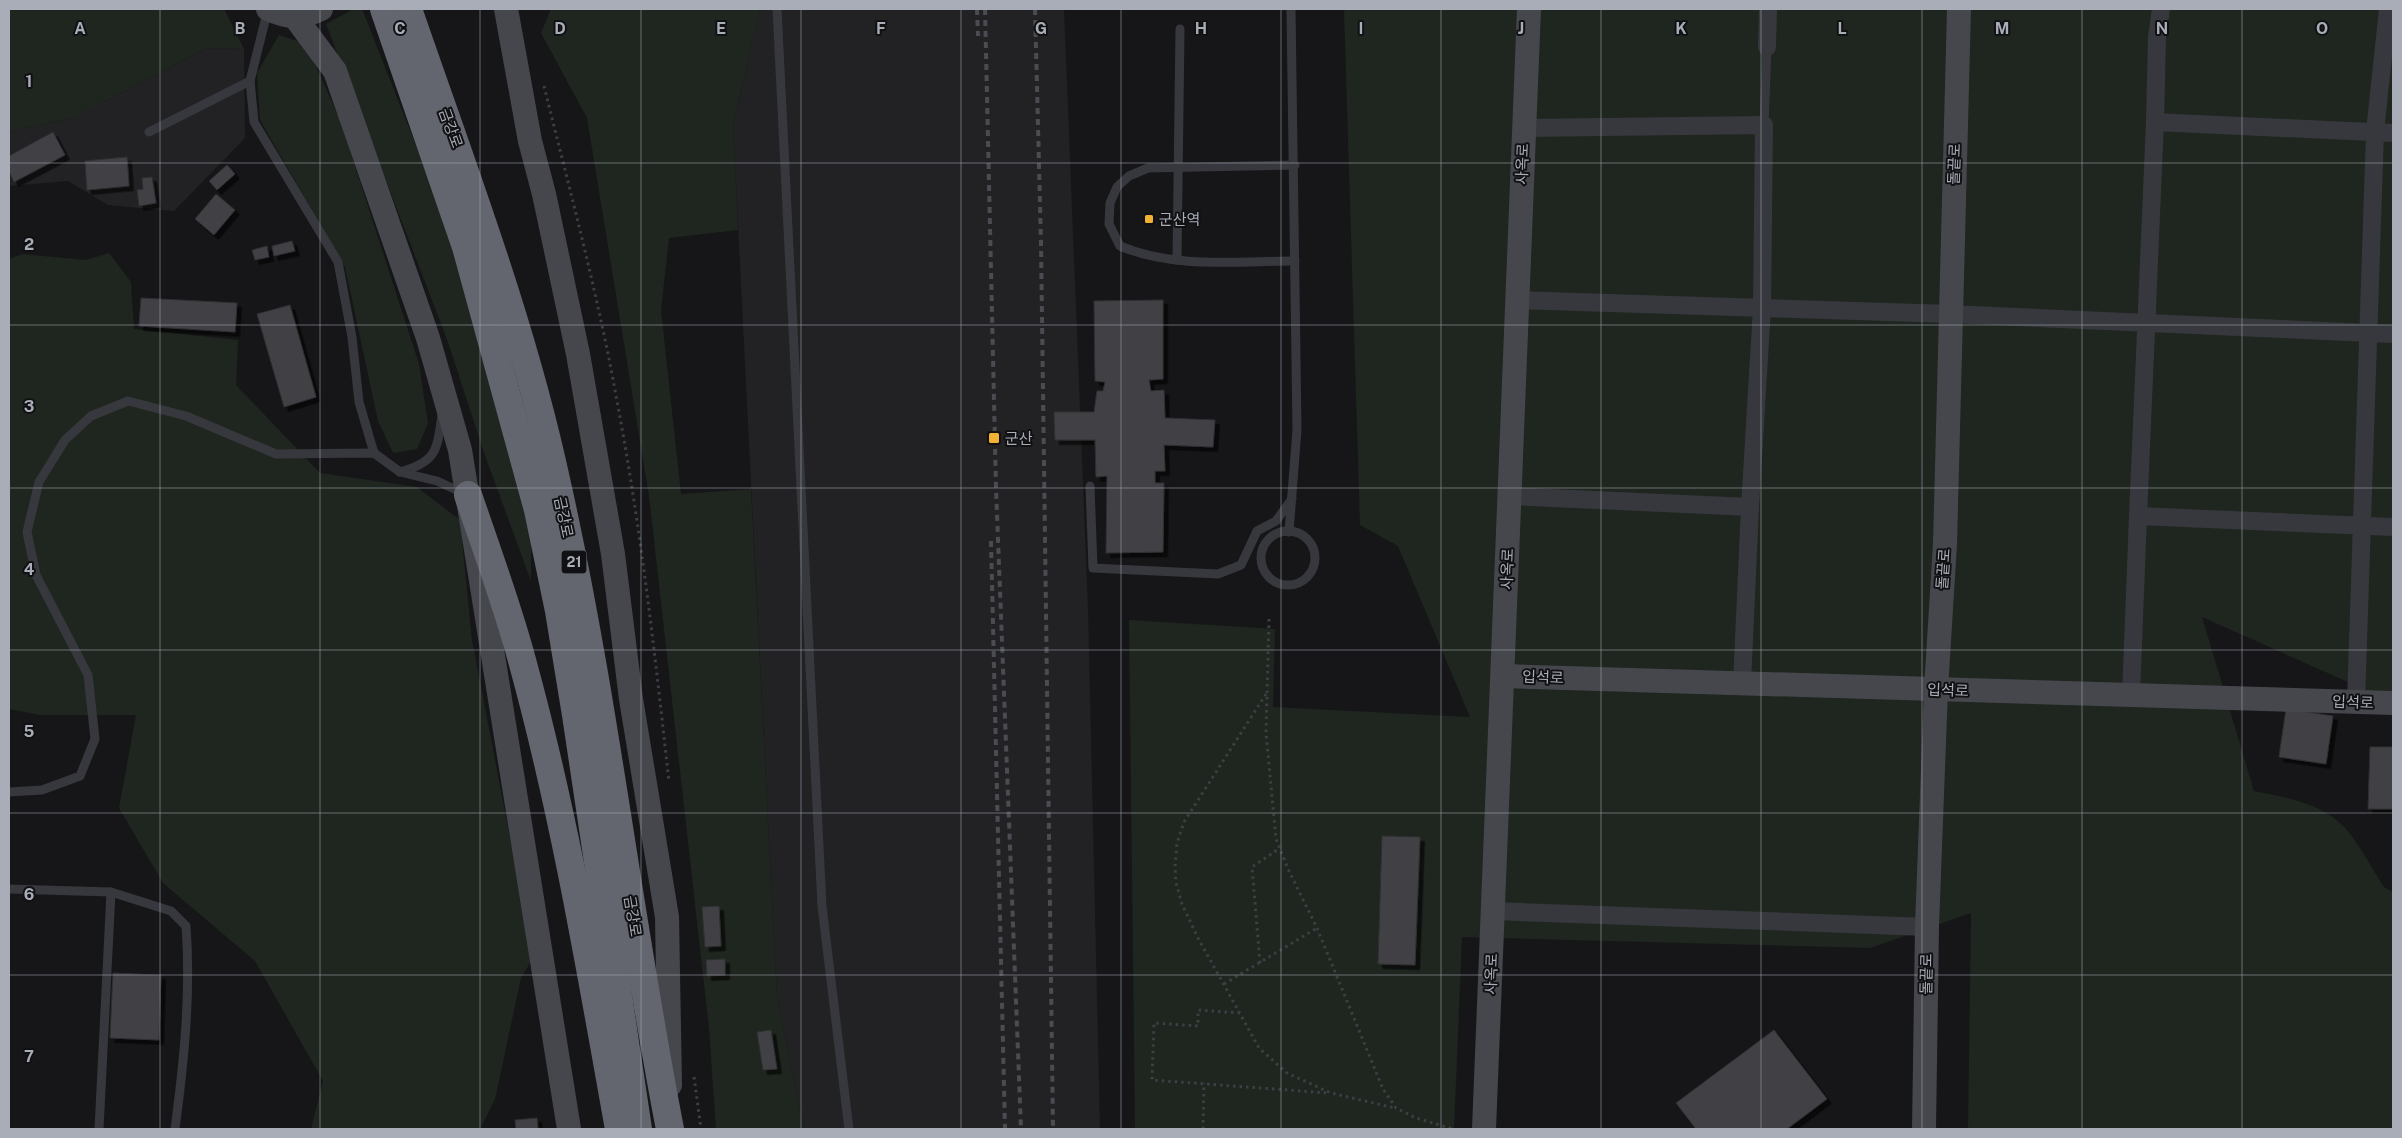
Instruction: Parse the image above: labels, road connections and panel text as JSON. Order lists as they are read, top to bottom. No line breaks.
{"streets":{"highway":["금강로","21"],"street":["사옥로","돌끝로","입석로"]},"crossings":[["사옥로","입석로"],["돌끝로","입석로"]],"places":{"transit":["군산역","군산"]},"grid":{"columns":["A","B","C","D","E","F","G","H","I","J","K","L","M","N","O"],"rows":["1","2","3","4","5","6","7"]}}
